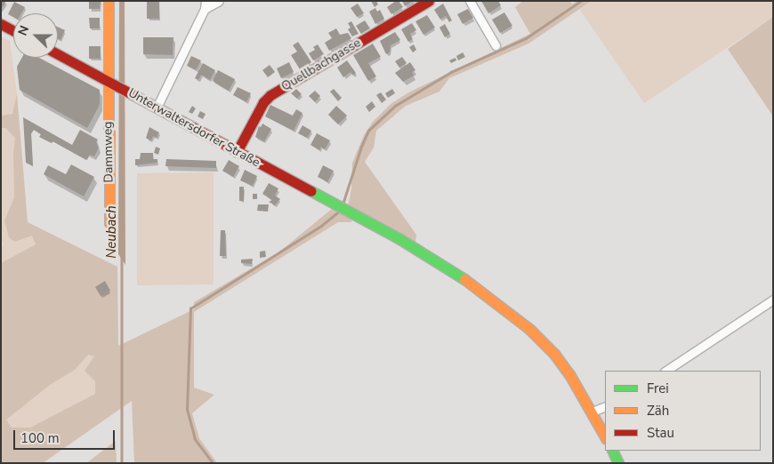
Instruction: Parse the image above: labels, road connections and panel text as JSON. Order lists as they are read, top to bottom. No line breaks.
{"streets":{"main road":["Quellbachgasse","Unterwaltersdorfer Straße","Dammweg"]},"crossings":[["Quellbachgasse","Unterwaltersdorfer Straße"],["Unterwaltersdorfer Straße","Dammweg"]],"water":["Neubach"],"legend":["Frei","Zäh","Stau"],"scale_bar":"100 m","north":"left"}
